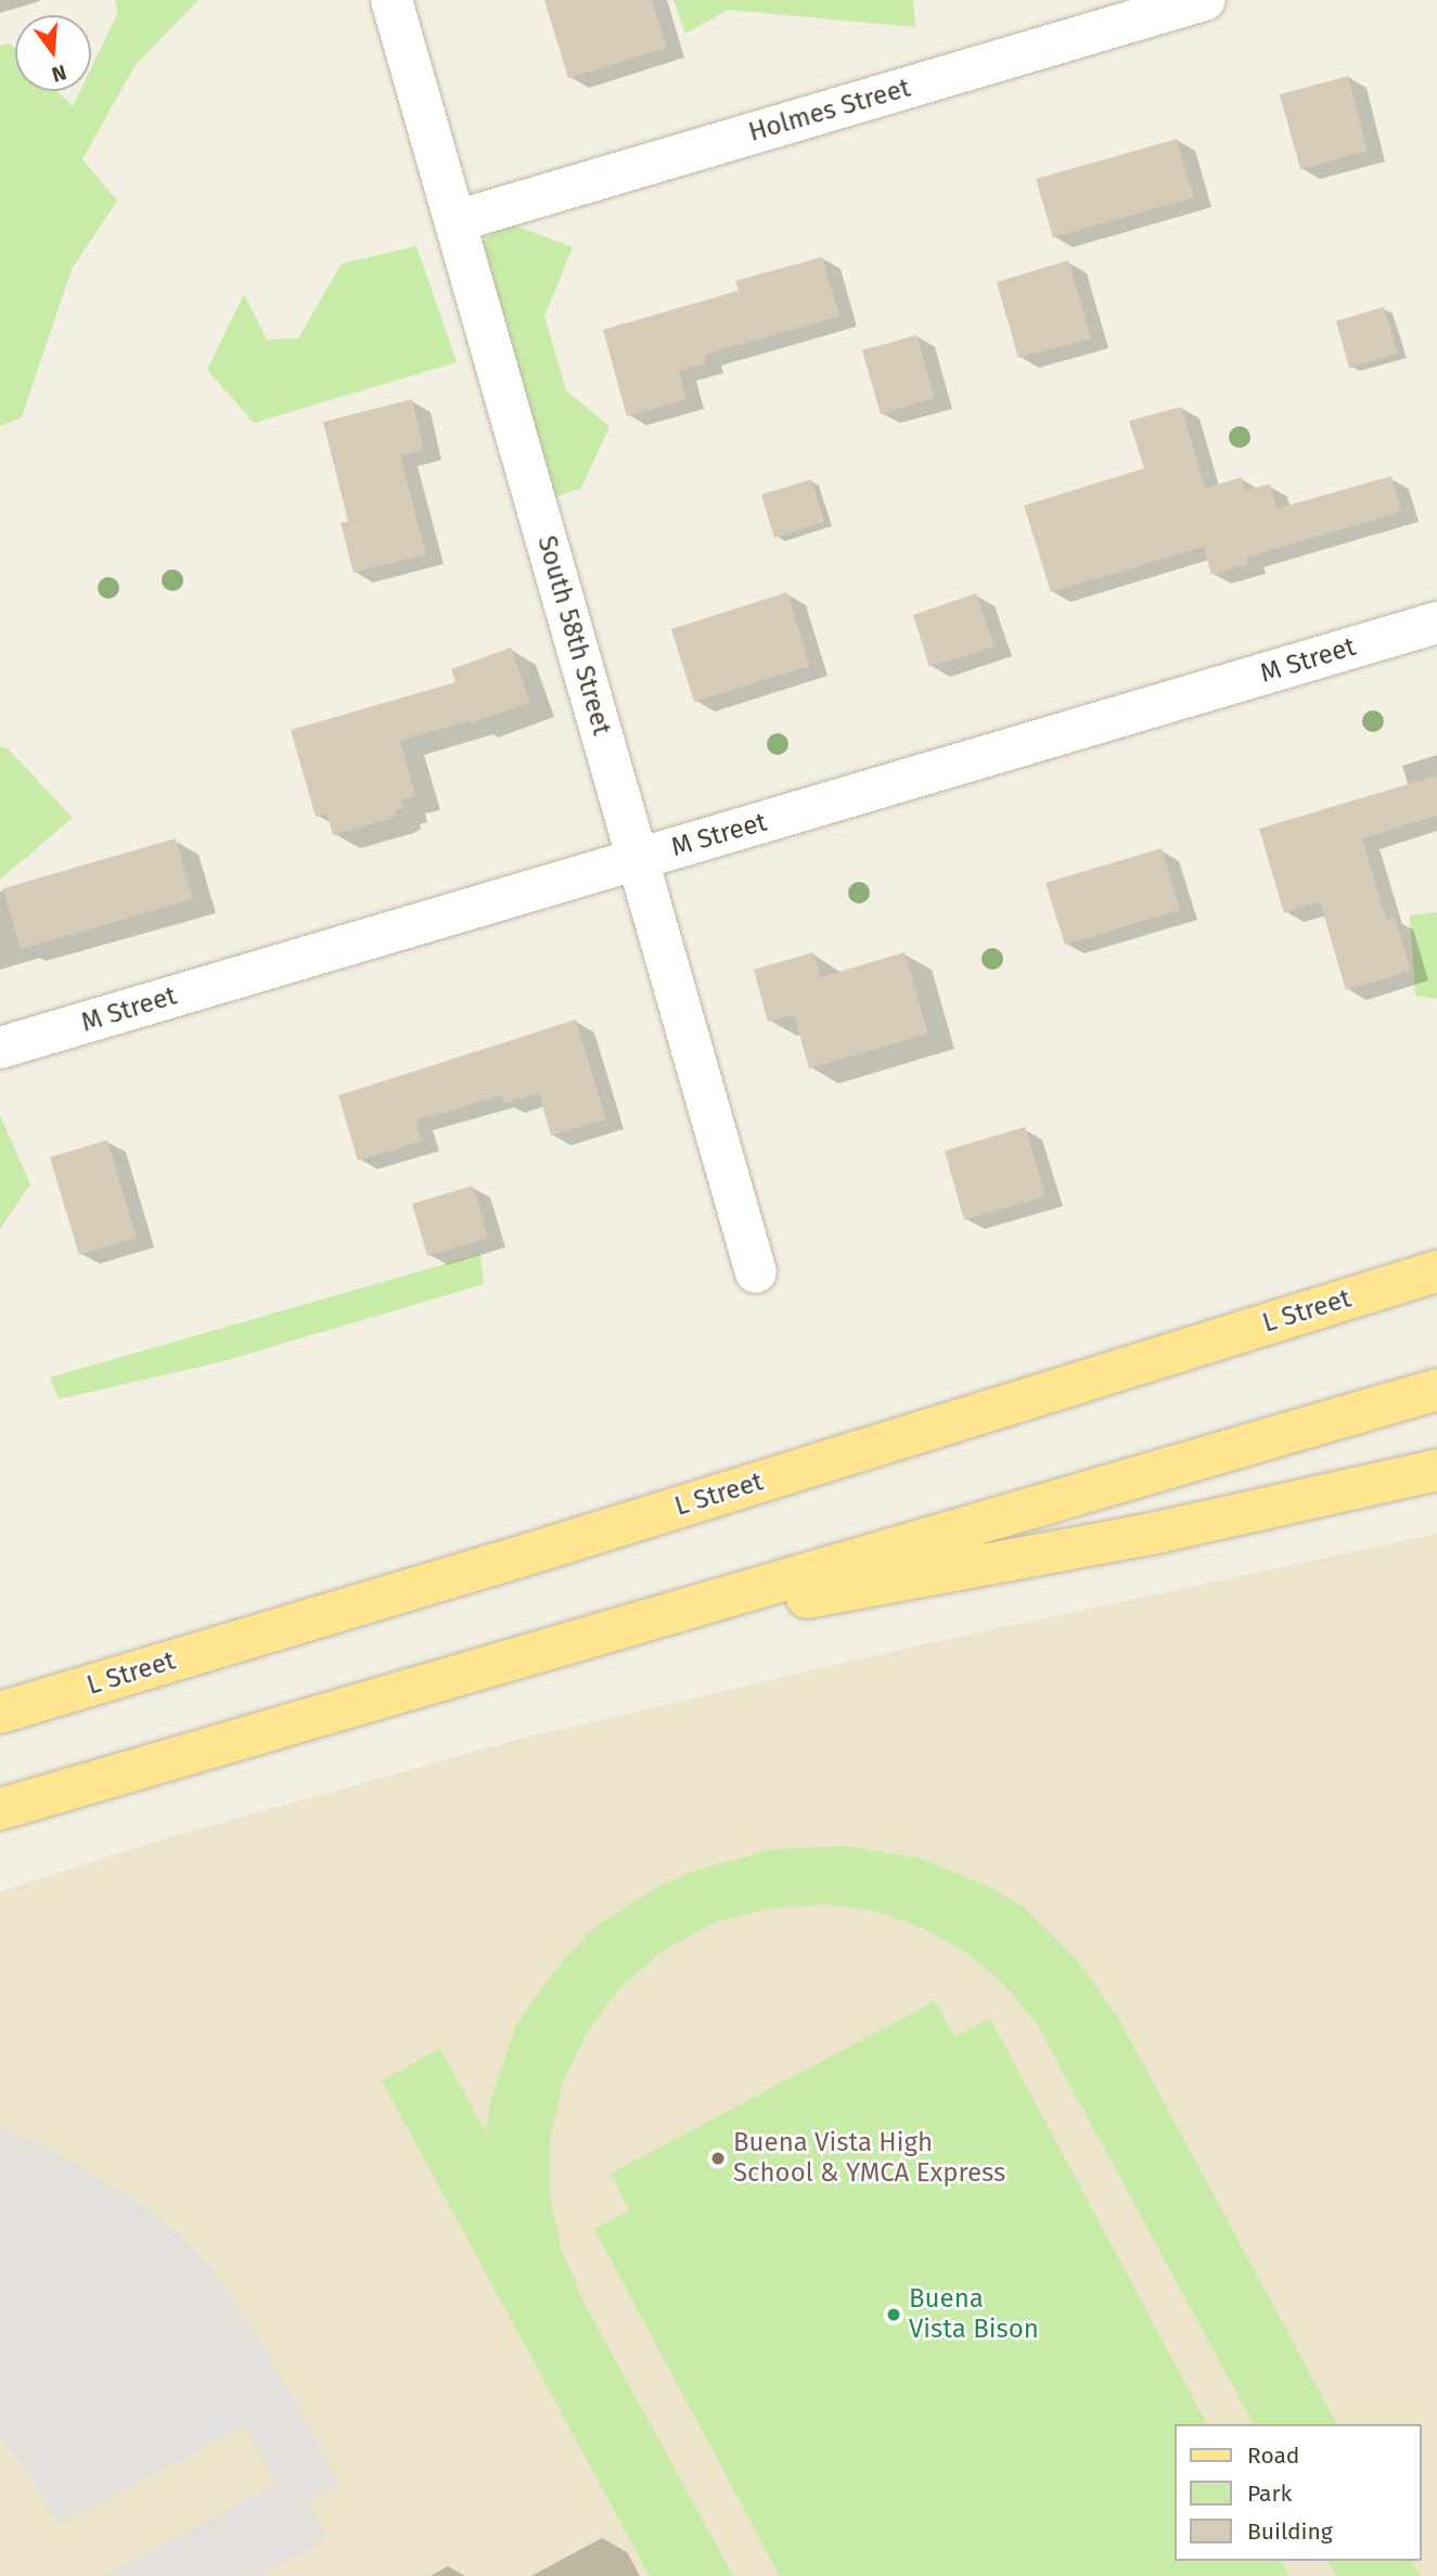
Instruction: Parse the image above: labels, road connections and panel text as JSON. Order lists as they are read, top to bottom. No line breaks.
{"streets":{"main road":["L Street"],"street":["Holmes Street","South 58th Street","M Street"]},"crossings":[["Holmes Street","South 58th Street"],["South 58th Street","M Street"]],"places":["Buena Vista High School & YMCA Express","Buena Vista Bison"],"legend":["Road","Park","Building"],"north":"bottom"}
